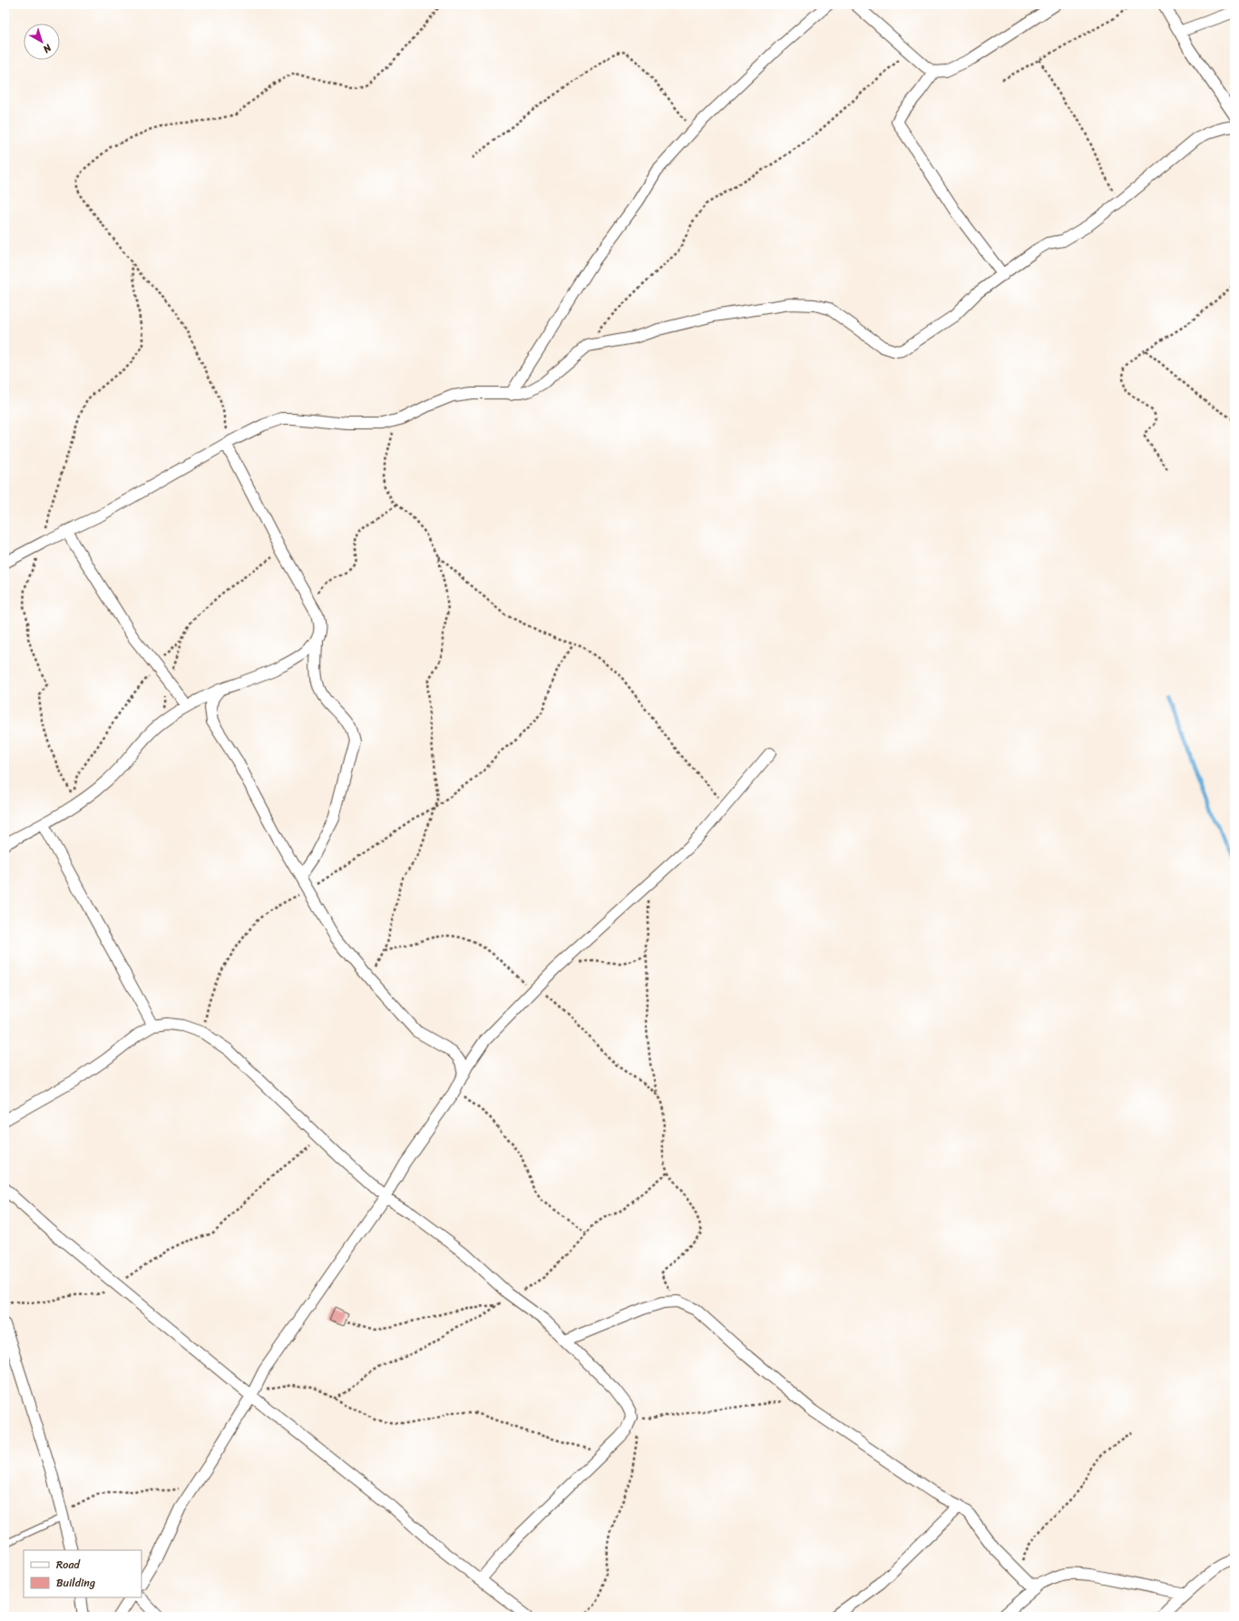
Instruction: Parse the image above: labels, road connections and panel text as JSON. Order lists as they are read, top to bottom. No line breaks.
{"legend":["Road","Building"],"north":"bottom right"}
